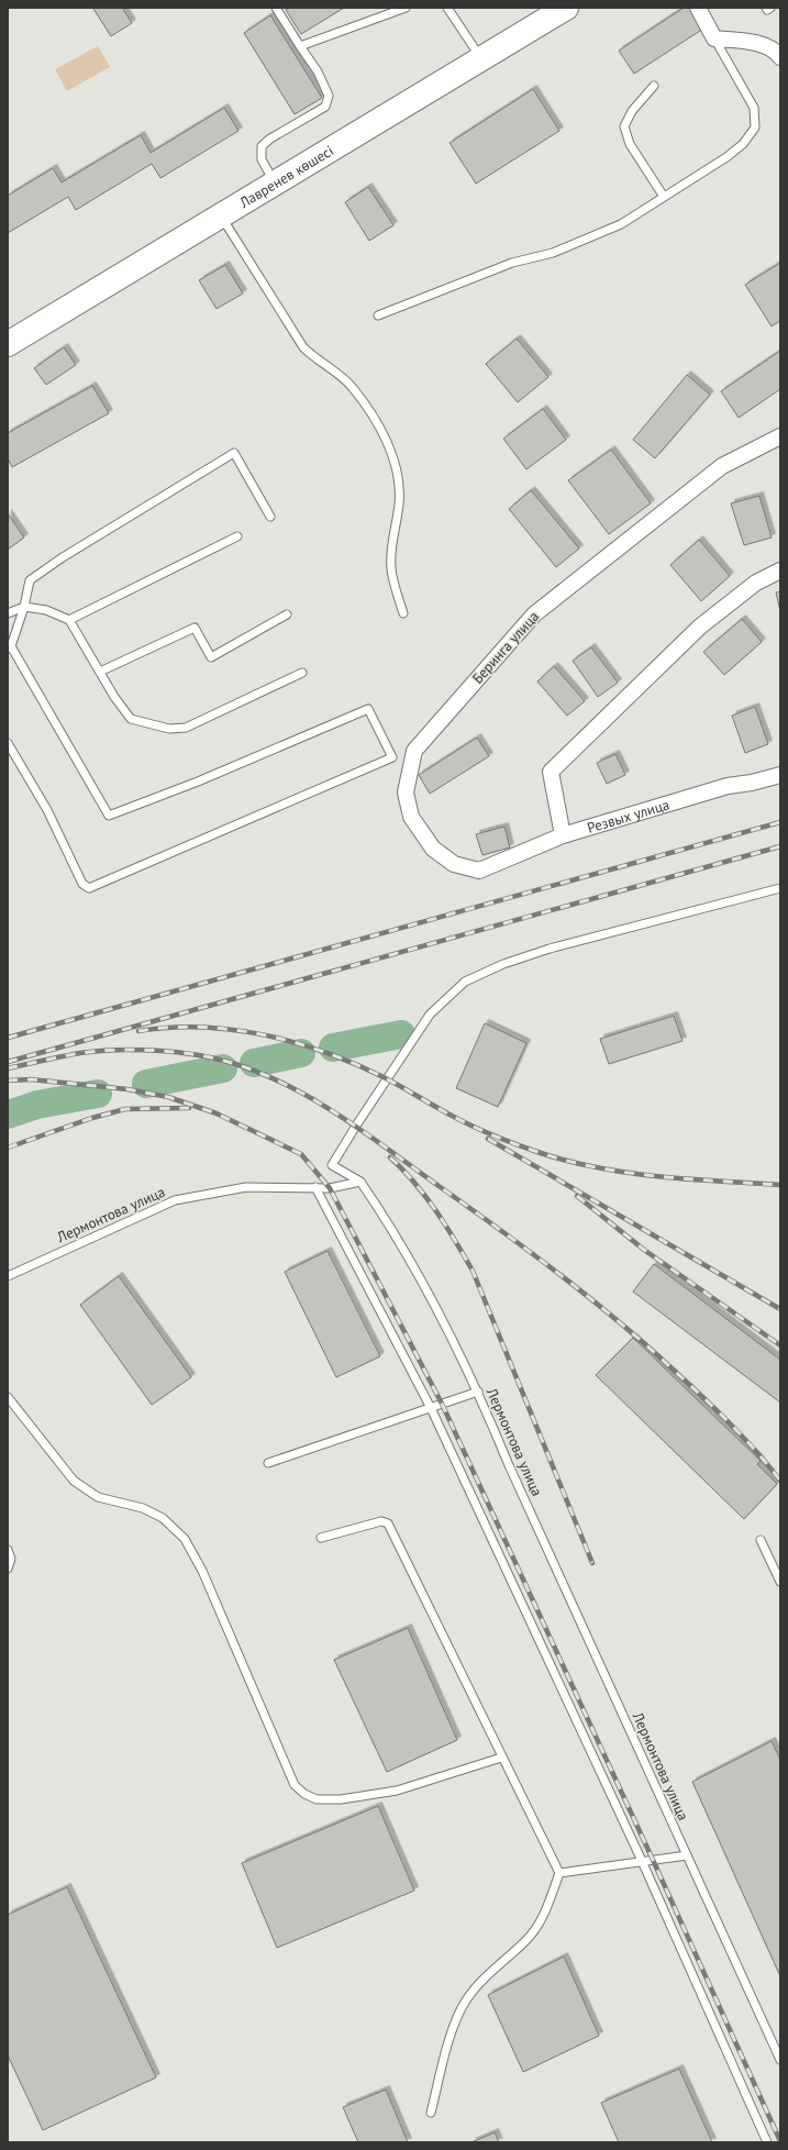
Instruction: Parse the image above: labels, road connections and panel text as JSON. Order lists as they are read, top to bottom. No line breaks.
{"streets":{"main road":["Лавренев көшесі"],"street":["Беринга улица","Резвых улица"],"lane":["Лермонтова улица"]},"crossings":[["Беринга улица","Резвых улица"]]}
